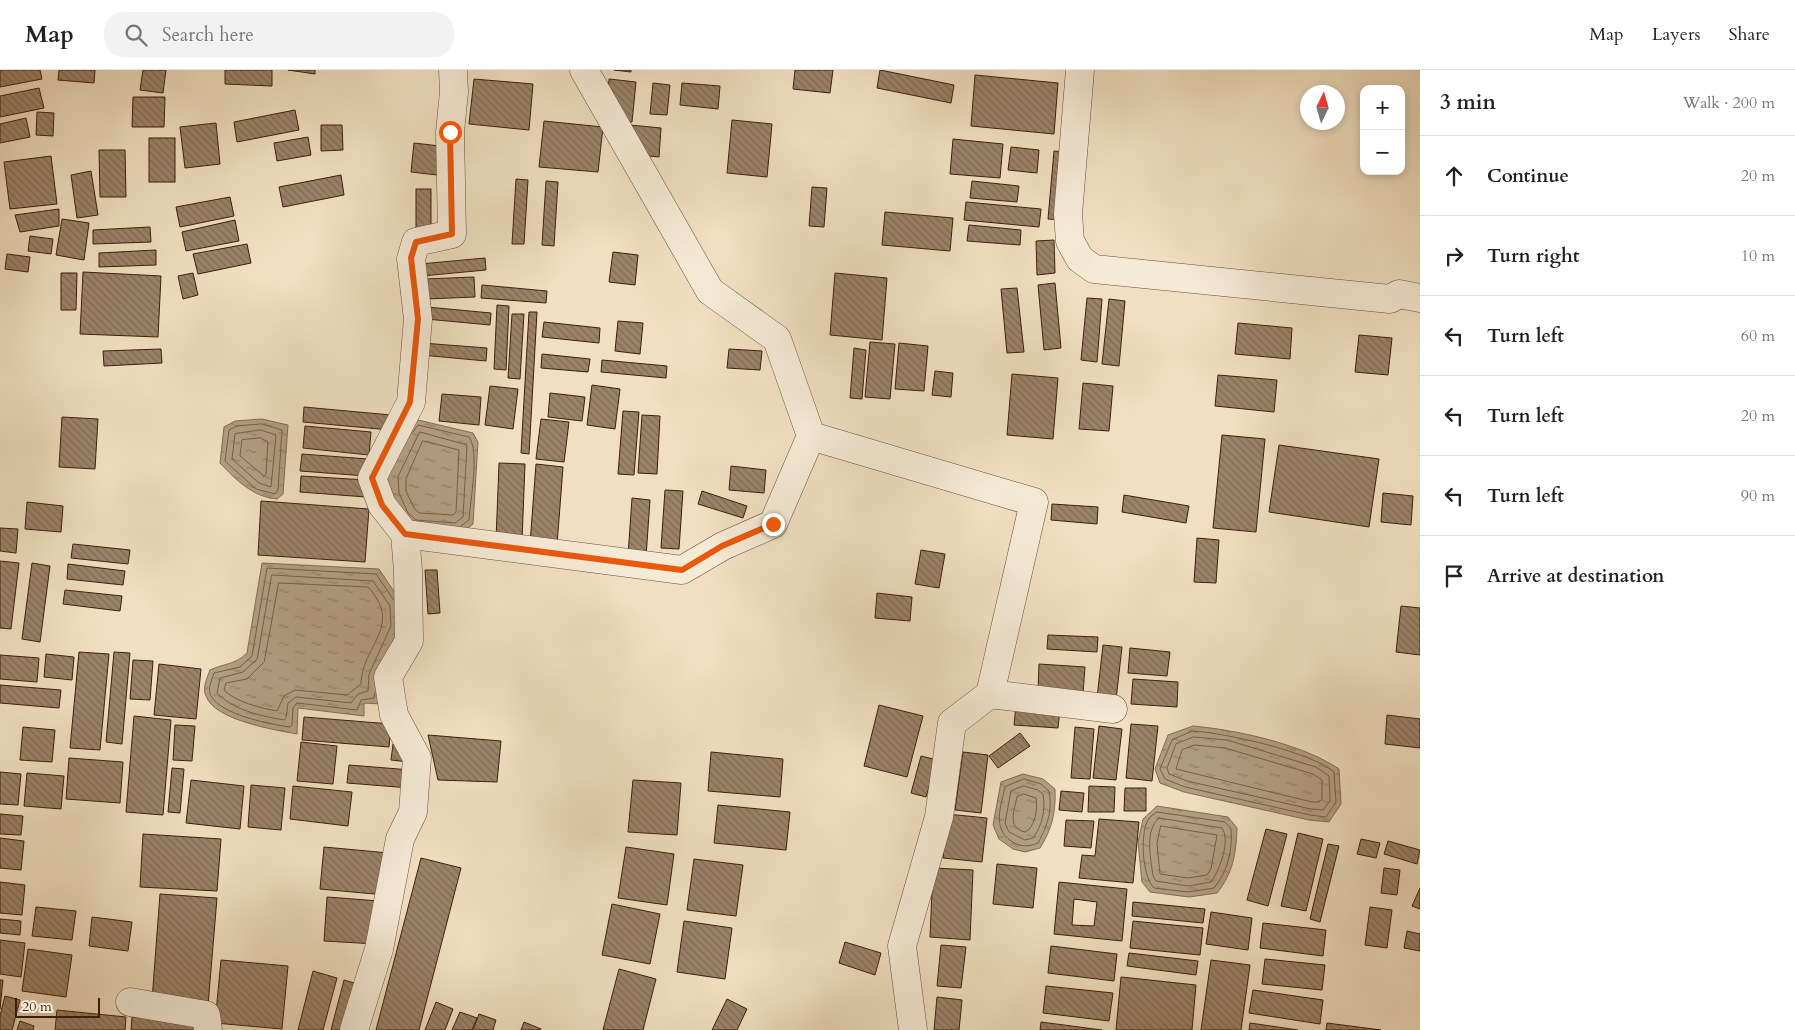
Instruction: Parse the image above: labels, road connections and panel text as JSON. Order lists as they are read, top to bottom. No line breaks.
{"scale_bar":"20 m","north":"top","page":{"header":"Map","search":"Search here","nav":["Map","Layers","Share"],"heading":["3 min","Walk · 200 m"],"map_buttons":["+","−"],"list":[["Continue","20 m"],["Turn right","10 m"],["Turn left","60 m"],["Turn left","20 m"],["Turn left","90 m"],"Arrive at destination"],"scale":"20 m"}}
